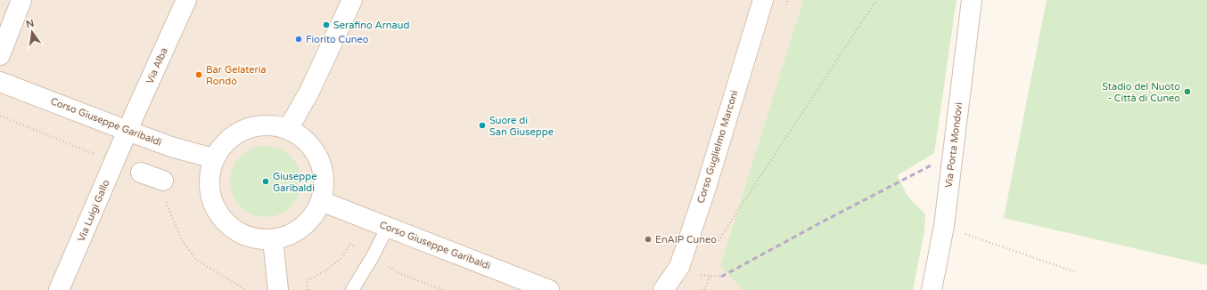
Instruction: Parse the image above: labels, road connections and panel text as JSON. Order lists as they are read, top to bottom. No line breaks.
{"streets":{"street":["Via Alba","Corso Giuseppe Garibaldi","Via Porta Mondovì","Corso Guglielmo Marconi","Via Luigi Gallo"]},"crossings":[["Via Alba","Corso Giuseppe Garibaldi"],["Via Alba","Via Luigi Gallo"],["Corso Giuseppe Garibaldi","Via Luigi Gallo"]],"places":["Serafino Arnaud","Fiorito Cuneo","Bar Gelateria Rondò","Stadio del Nuoto - Città di Cuneo","Suore di San Giuseppe","Giuseppe Garibaldi","EnAIP Cuneo"],"north":"top"}
